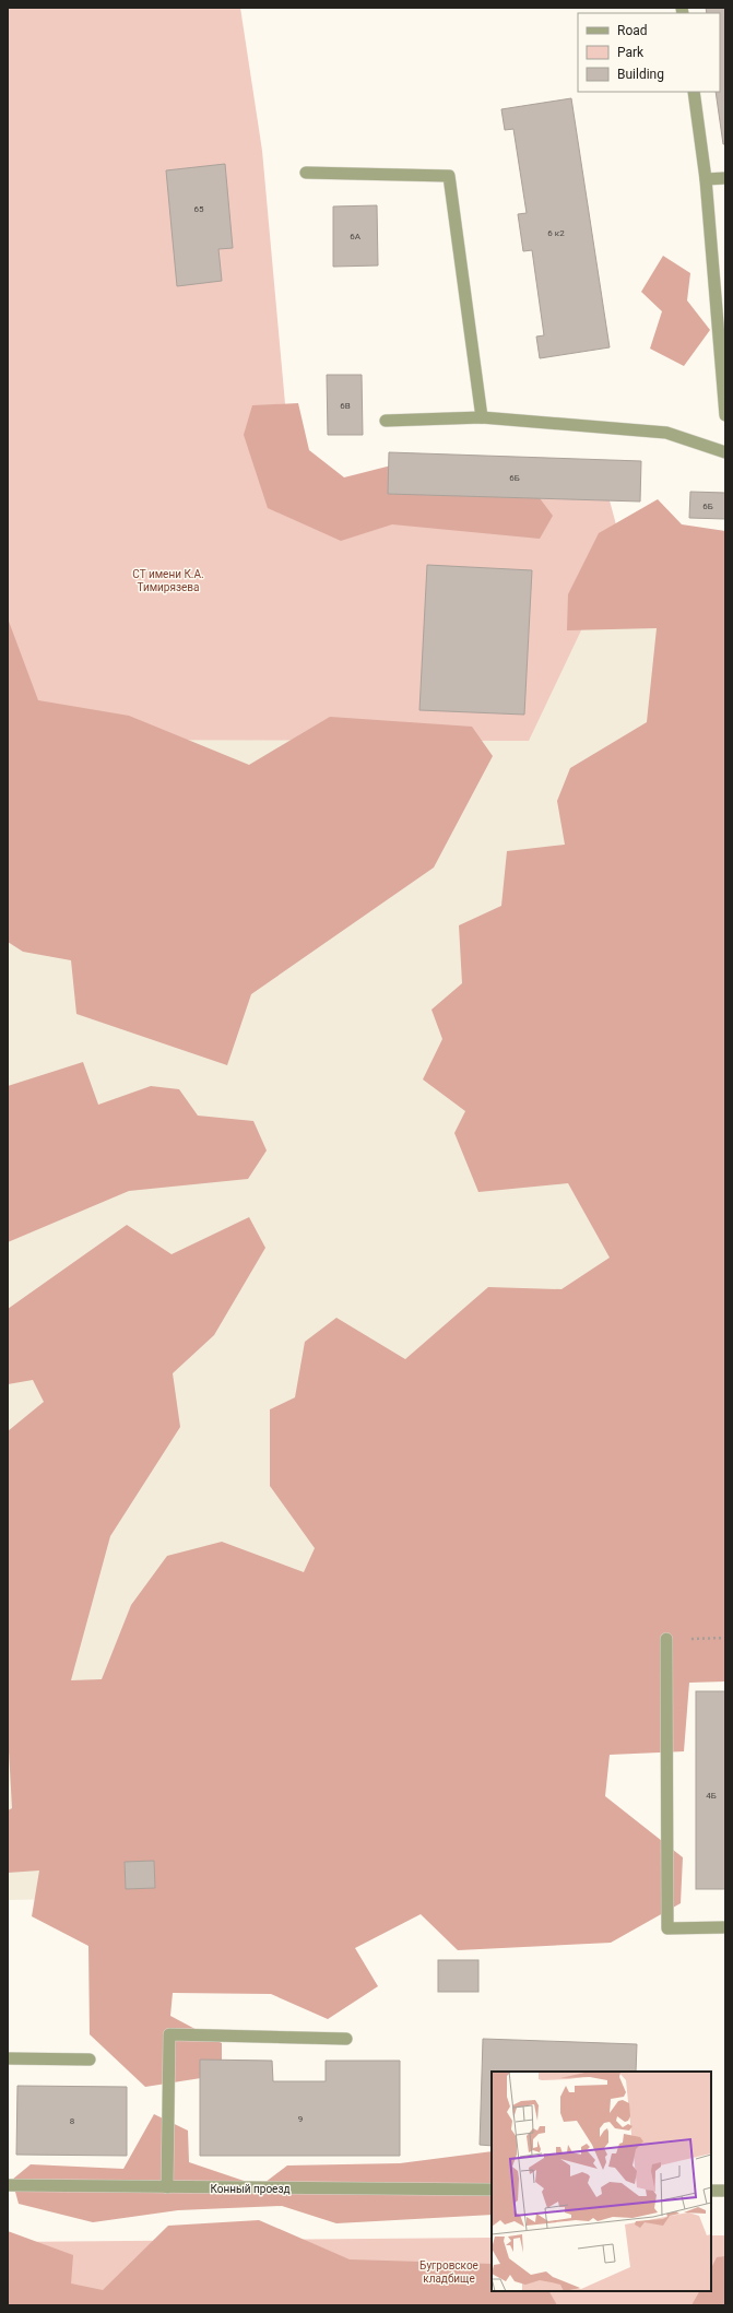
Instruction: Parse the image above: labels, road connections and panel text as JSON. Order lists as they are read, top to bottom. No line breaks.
{"streets":{"street":["Конный проезд"]},"parks":["СТ имени К.А. Тимирязева","Бугровское кладбище"],"house_numbers":["65","6 к2","6А","6В","6Б","6Б","4Б","9","8"],"legend":["Road","Park","Building"]}
